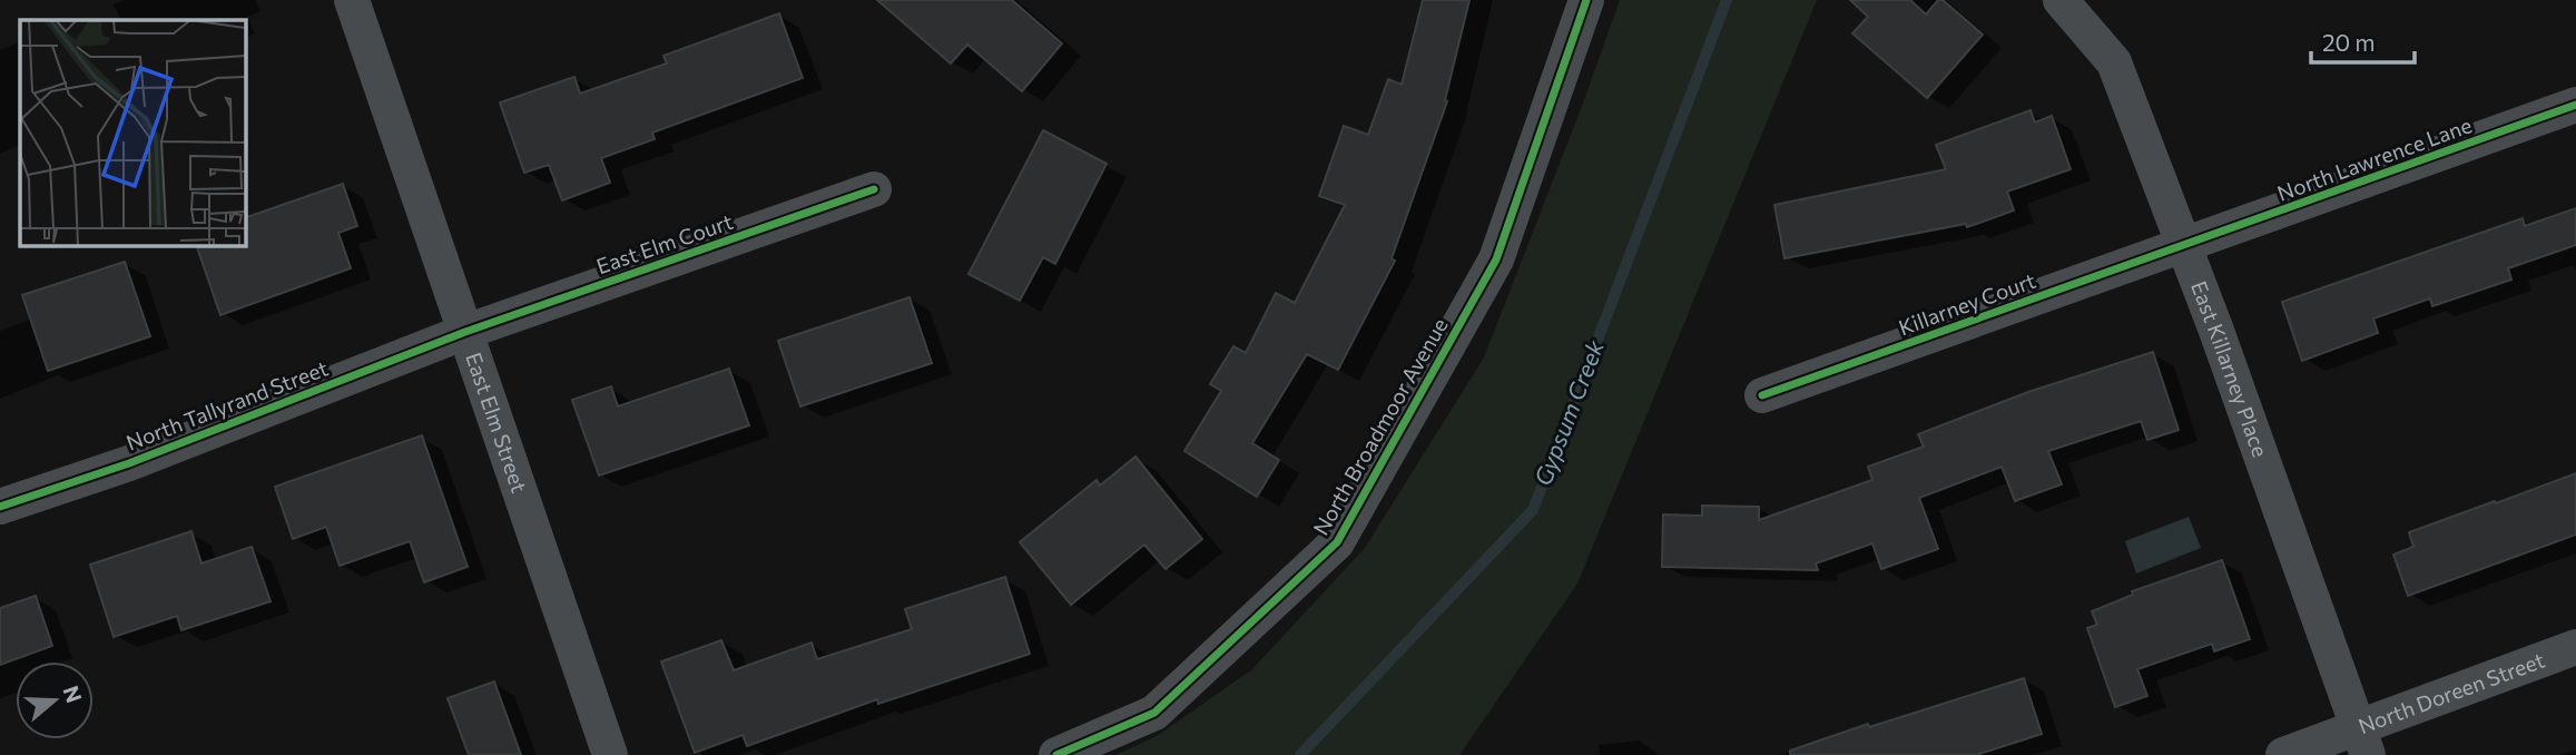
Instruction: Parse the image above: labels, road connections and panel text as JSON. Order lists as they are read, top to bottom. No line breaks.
{"streets":{"street":["North Lawrence Lane","East Elm Court","Killarney Court","East Killarney Place","North Tallyrand Street","East Elm Street","North Broadmoor Avenue","North Doreen Street"]},"crossings":[["North Lawrence Lane","Killarney Court"],["North Lawrence Lane","East Killarney Place"],["East Elm Court","North Tallyrand Street"],["East Elm Court","East Elm Street"],["Killarney Court","East Killarney Place"],["East Killarney Place","North Doreen Street"],["North Tallyrand Street","East Elm Street"]],"water":["Gypsum Creek"],"scale_bar":"20 m","north":"right"}
